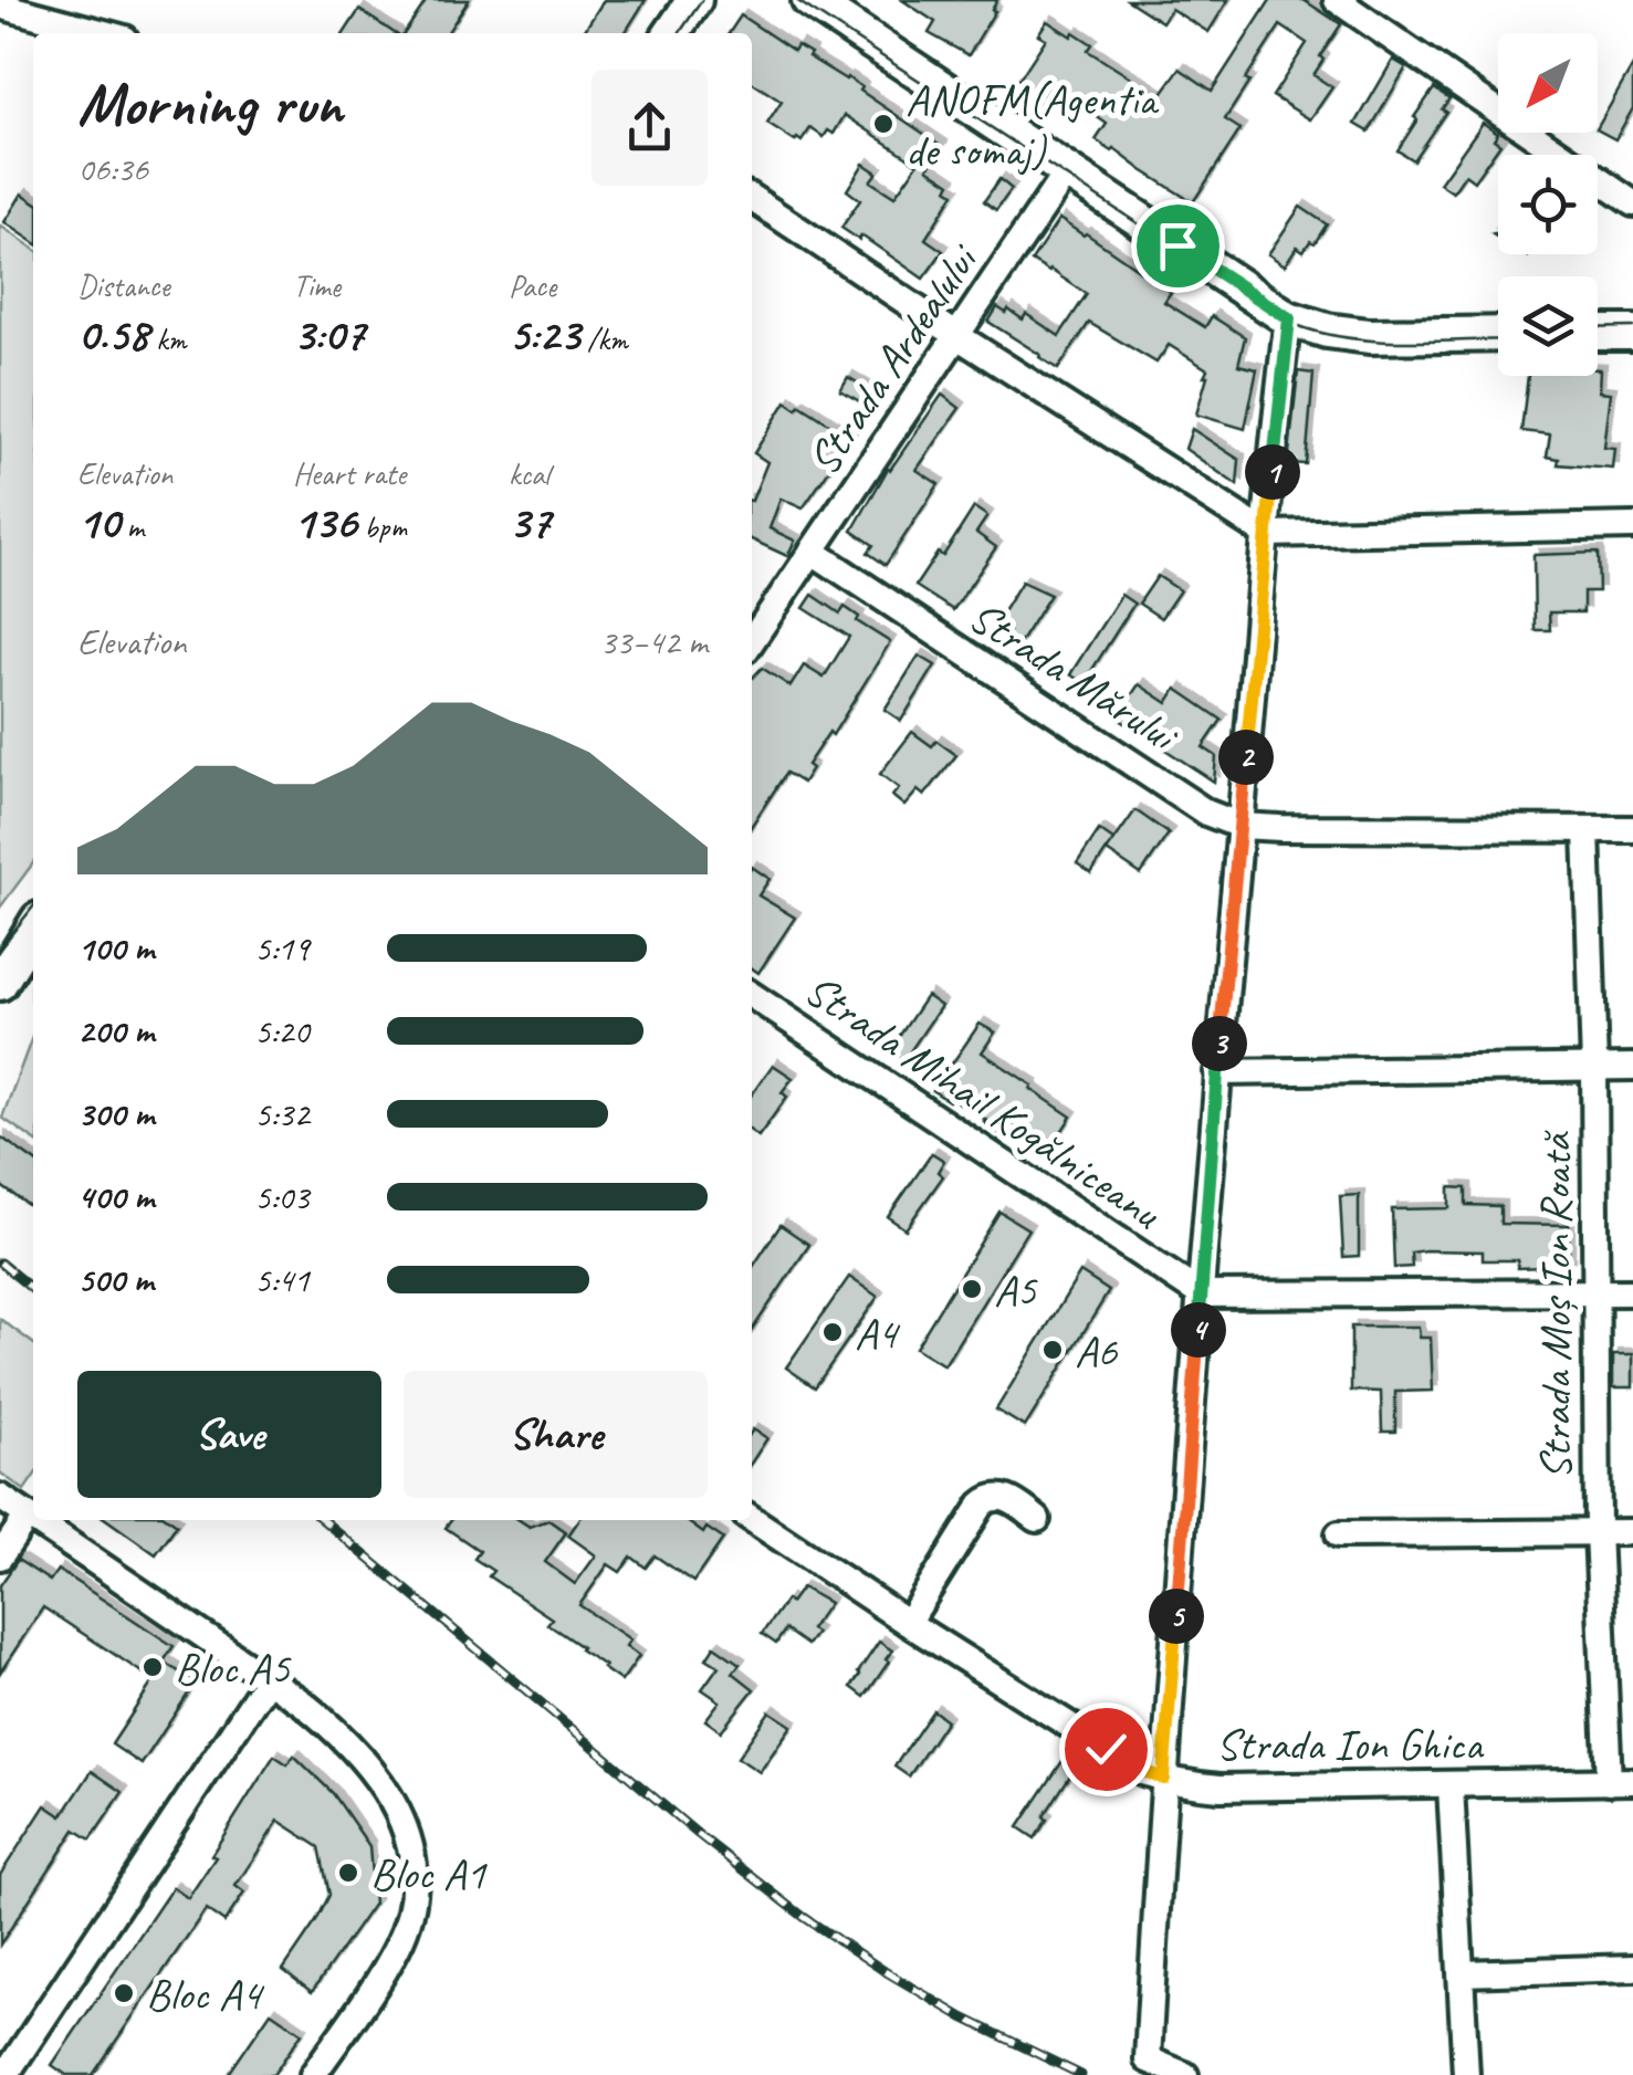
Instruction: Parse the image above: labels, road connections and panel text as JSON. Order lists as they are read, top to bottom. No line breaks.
{"streets":{"street":["Strada Ardealului","Strada Mărului","Strada Mihail Kogălniceanu","Strada Moș Ion Roată","Strada Ion Ghica"]},"crossings":[["Strada Ardealului","Strada Mărului"],["Strada Mărului","Strada Moș Ion Roată"],["Strada Moș Ion Roată","Strada Ion Ghica"]],"places":["ANOFM(Agentia de somaj)","A5","A4","A6","Bloc A5","Bloc A1","Bloc A4"],"north":"bottom left","page":{"heading":["Morning run","06:36"],"stats":[["Distance","0.58 km"],["Time","3:07"],["Pace","5:23 /km"],["Elevation","10 m"],["Heart rate","136 bpm"],["kcal","37"]],"pins":["1","2","3","4","5"],"chart":["Elevation","33–42 m"],"list":[{"name":"100 m","note":"5:19"},{"name":"200 m","note":"5:20"},{"name":"300 m","note":"5:32"},{"name":"400 m","note":"5:03"},{"name":"500 m","note":"5:41"}],"buttons":["Save","Share"]}}
